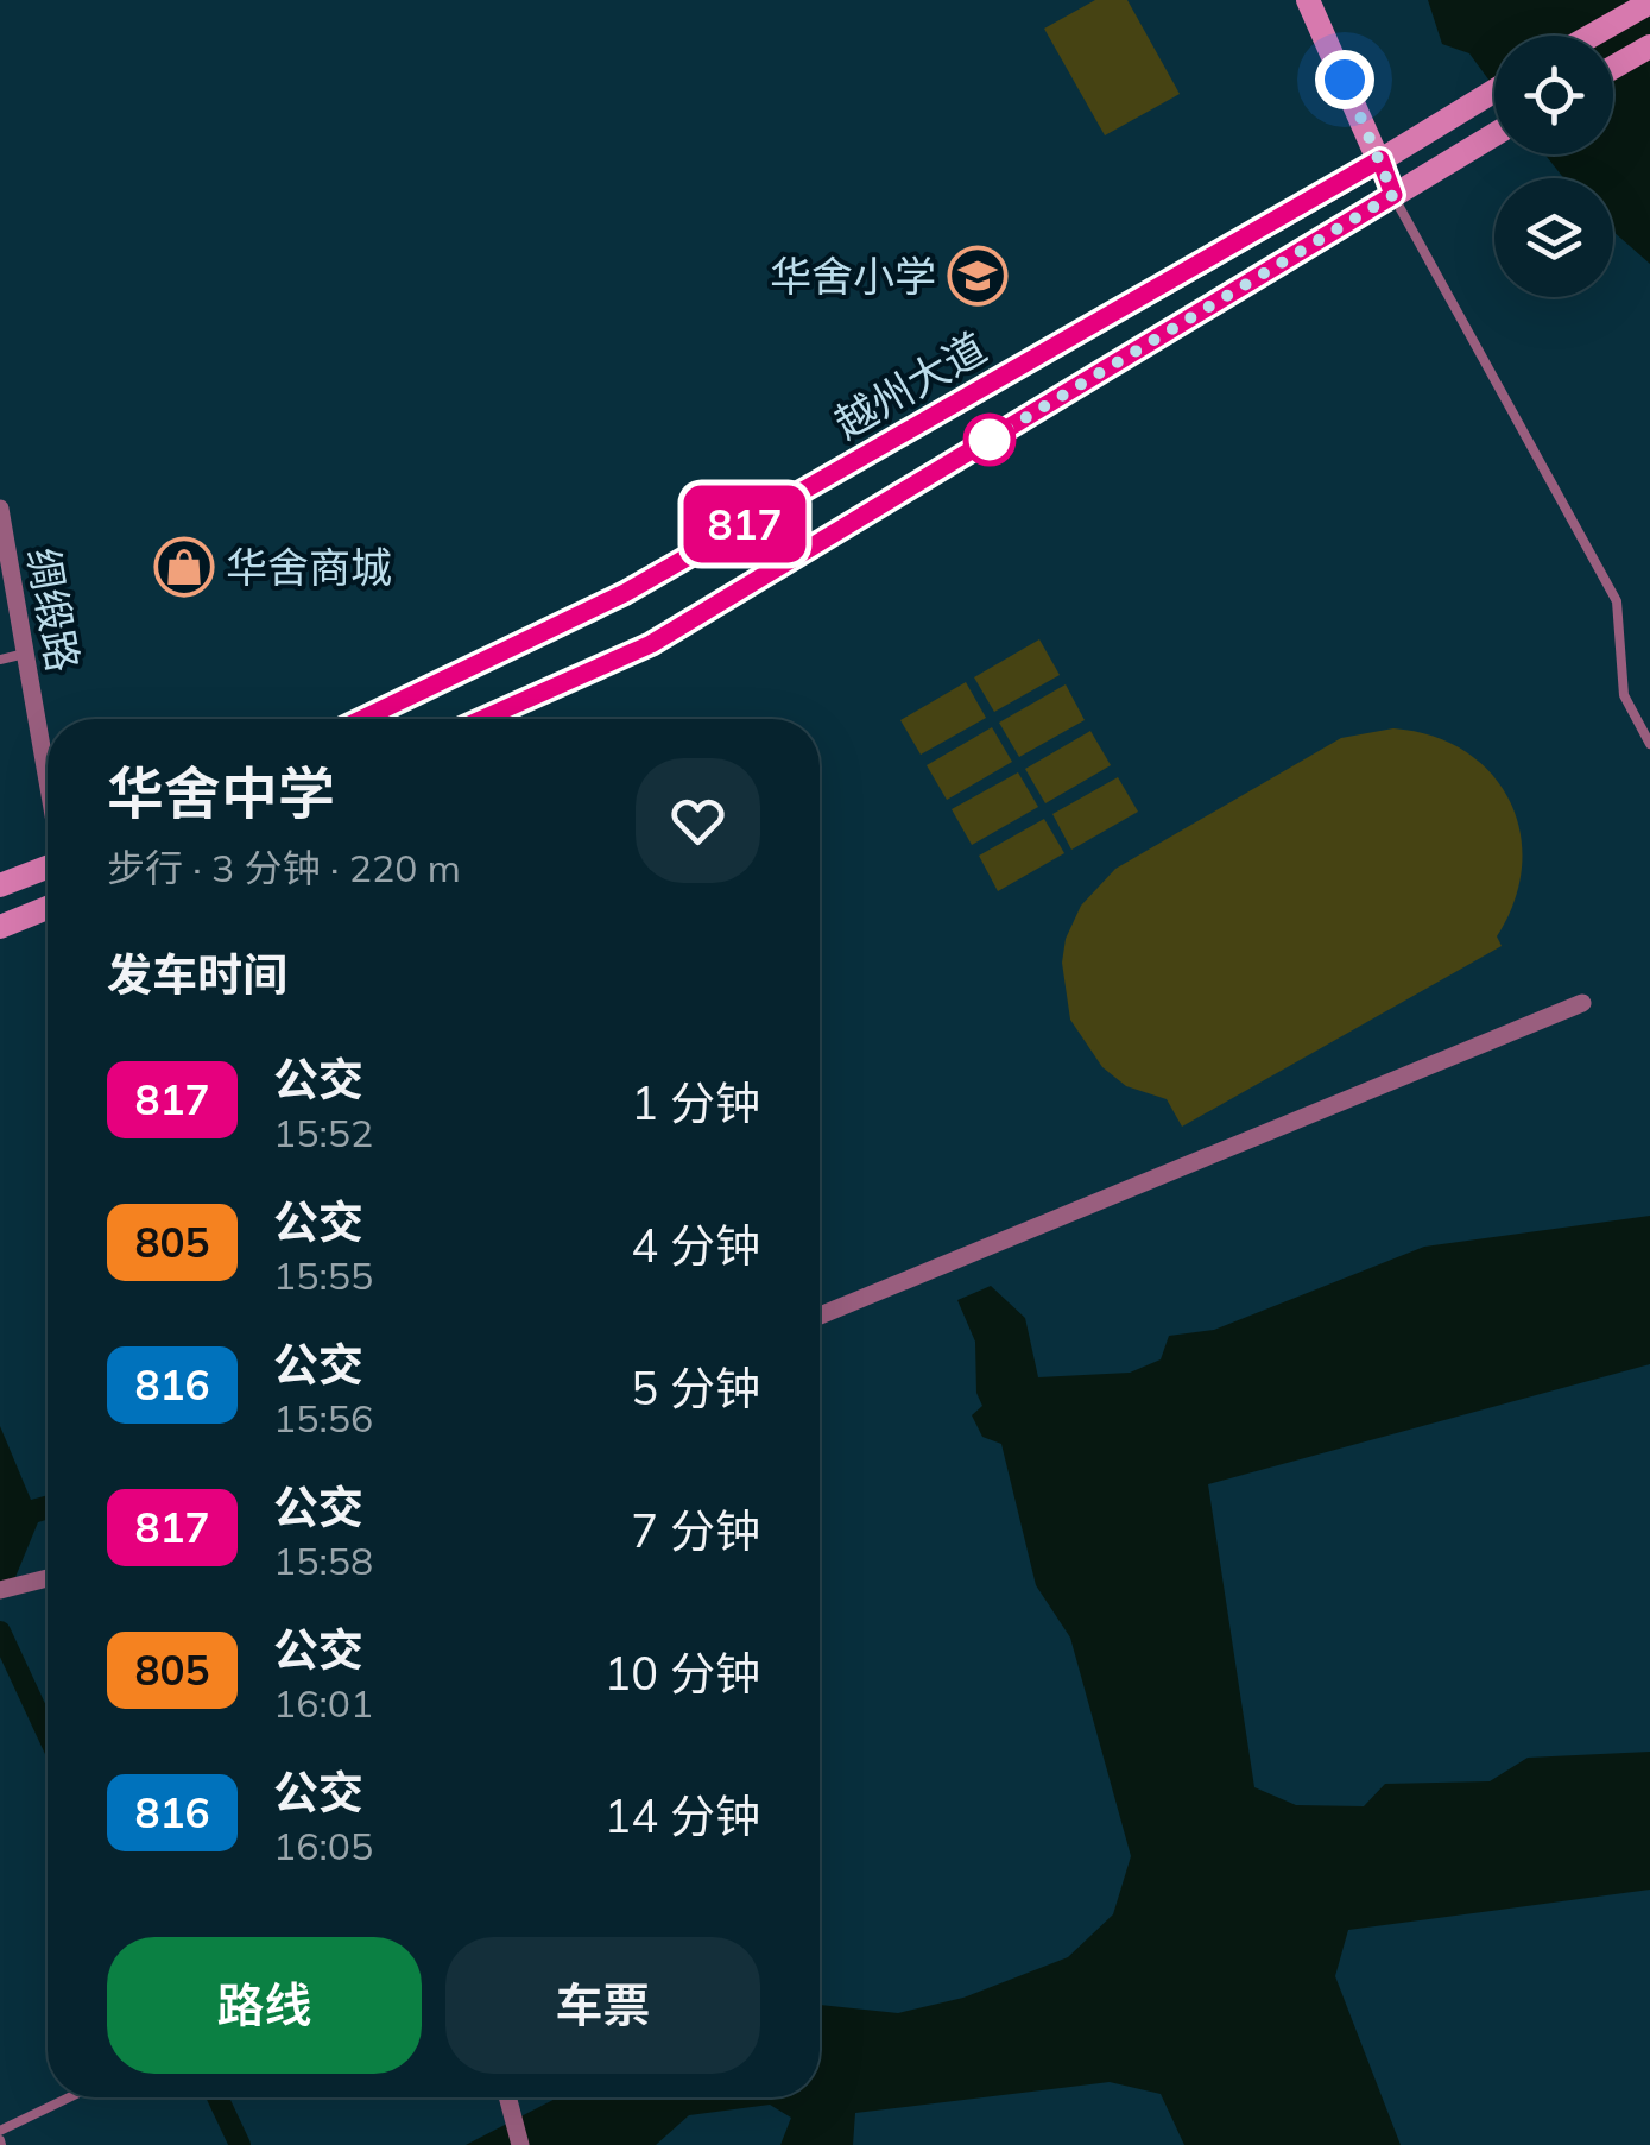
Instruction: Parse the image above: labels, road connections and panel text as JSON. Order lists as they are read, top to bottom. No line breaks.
{"streets":{"main road":["越州大道"],"street":["绸缎路"]},"places":{"school or university":["华舍小学"],"shop":["华舍商城"]},"lines":["bus line 817"],"page":{"on_map":"817","heading":[["华舍中学","步行 · 3 分钟 · 220 m"],"发车时间"],"list":[{"mark":"817","name":"公交","note":"15:52","value":"1 分钟"},{"mark":"805","name":"公交","note":"15:55","value":"4 分钟"},{"mark":"816","name":"公交","note":"15:56","value":"5 分钟"},{"mark":"817","name":"公交","note":"15:58","value":"7 分钟"},{"mark":"805","name":"公交","note":"16:01","value":"10 分钟"},{"mark":"816","name":"公交","note":"16:05","value":"14 分钟"}],"buttons":["路线","车票"]}}
